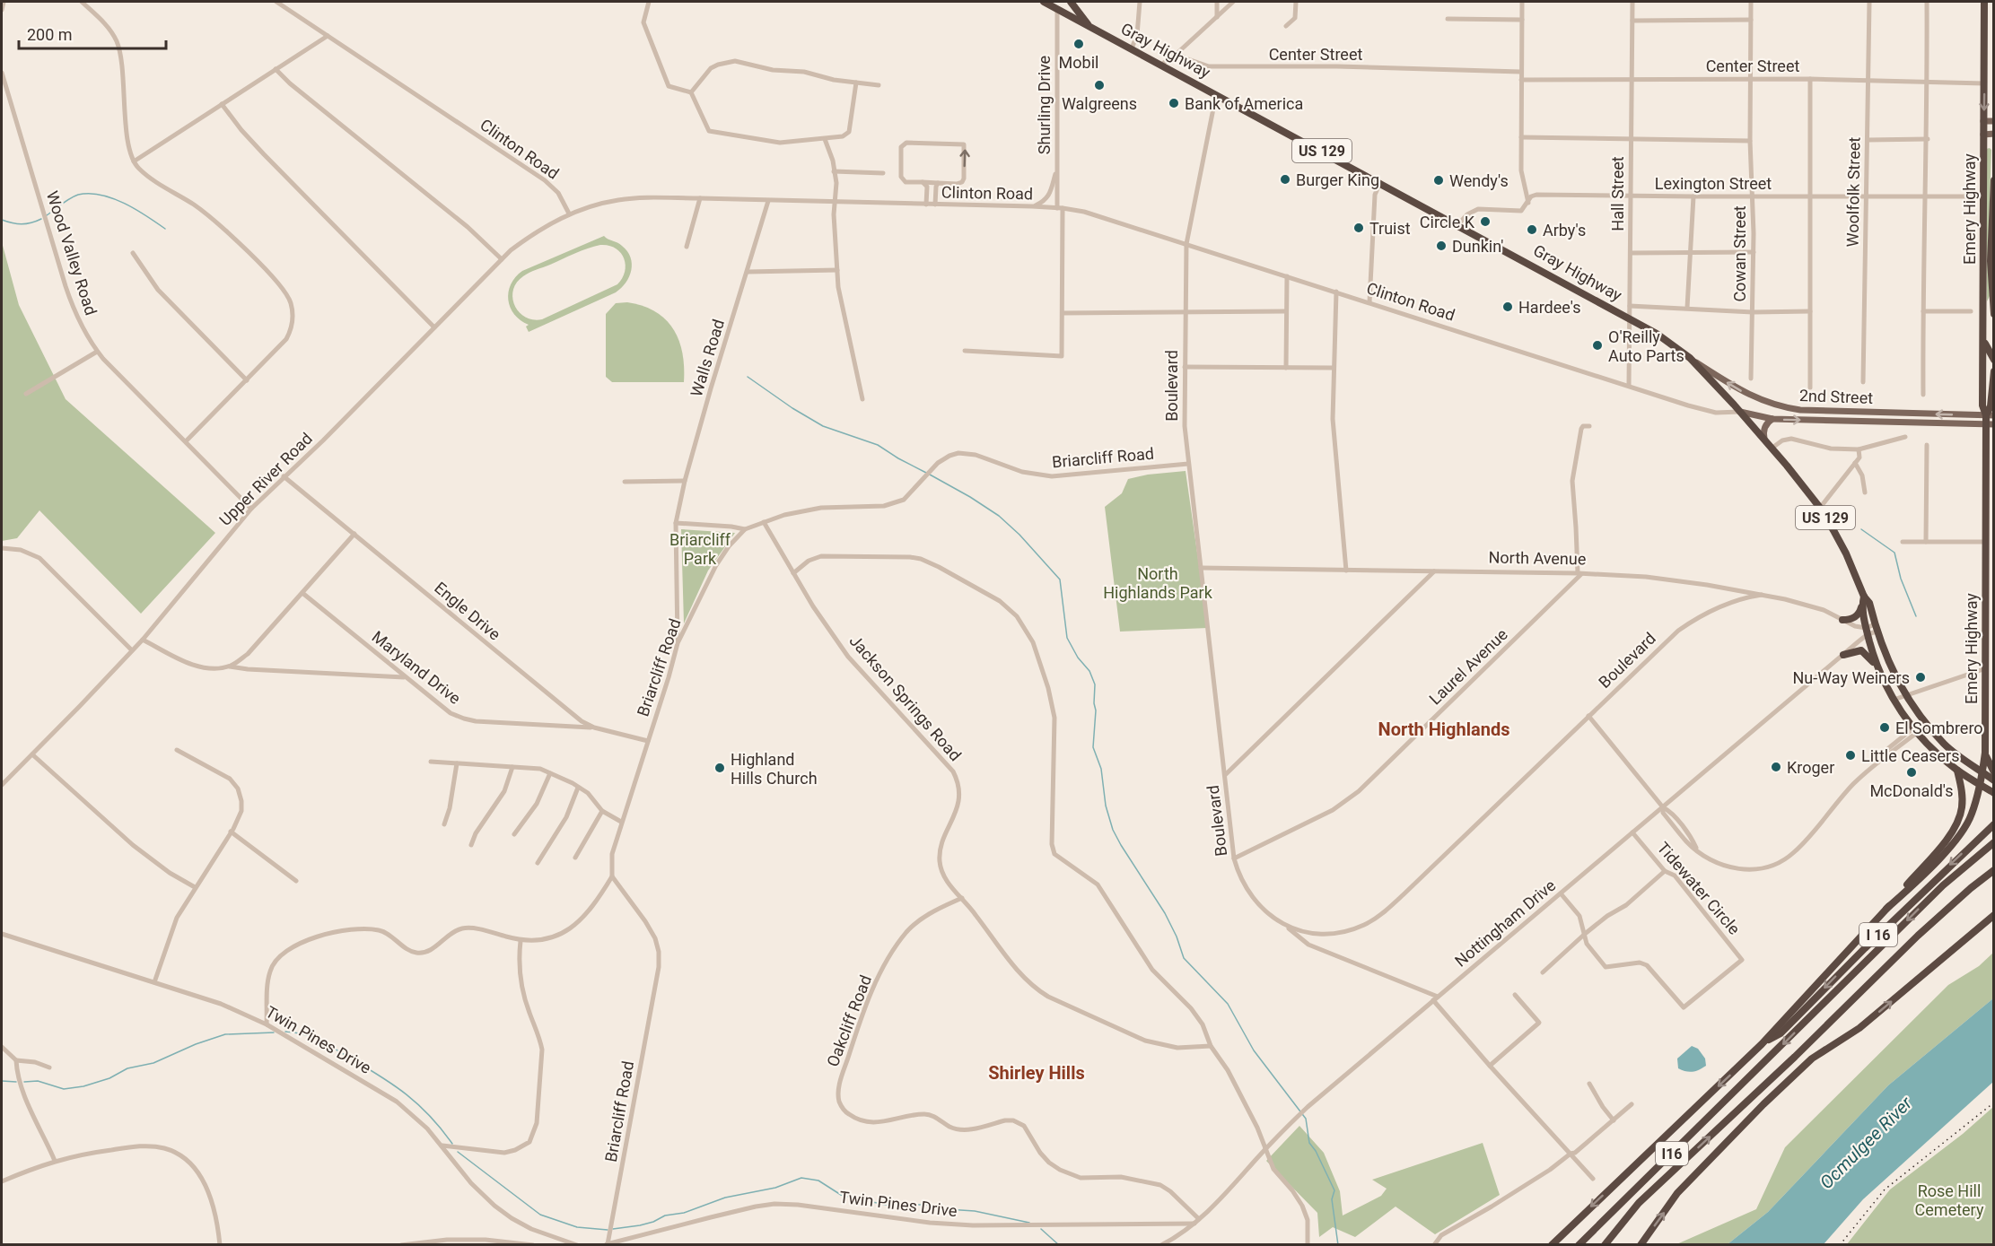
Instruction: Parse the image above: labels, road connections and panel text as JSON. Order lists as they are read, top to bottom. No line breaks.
{"streets":{"highway":["Gray Highway","US 129","Emery Highway","I 16","I16"],"main road":["2nd Street"],"street":["Center Street","Shurling Drive","Clinton Road","Lexington Street","Woolfolk Street","Hall Street","Wood Valley Road","Cowan Street","Walls Road","Boulevard","Briarcliff Road","Upper River Road","North Avenue","Engle Drive","Laurel Avenue","Maryland Drive","Jackson Springs Road","Tidewater Circle","Nottingham Drive","Oakcliff Road","Twin Pines Drive"]},"crossings":[["Gray Highway","Shurling Drive"],["Gray Highway","Clinton Road"],["Gray Highway","US 129"],["Gray Highway","Lexington Street"],["Gray Highway","Hall Street"],["Gray Highway","Boulevard"],["Gray Highway","2nd Street"],["Center Street","Woolfolk Street"],["Center Street","Hall Street"],["Center Street","Emery Highway"],["Center Street","Cowan Street"],["Shurling Drive","Clinton Road"],["Clinton Road","Hall Street"],["Clinton Road","Walls Road"],["Clinton Road","Boulevard"],["Clinton Road","2nd Street"],["Clinton Road","Upper River Road"],["US 129","Emery Highway"],["Lexington Street","Woolfolk Street"],["Lexington Street","Hall Street"],["Lexington Street","Emery Highway"],["Lexington Street","Cowan Street"],["Emery Highway","2nd Street"],["Wood Valley Road","Upper River Road"],["Walls Road","Briarcliff Road"],["Boulevard","Briarcliff Road"],["Boulevard","North Avenue"],["Boulevard","Laurel Avenue"],["Briarcliff Road","Engle Drive"],["Briarcliff Road","Jackson Springs Road"],["Briarcliff Road","Twin Pines Drive"],["Upper River Road","Engle Drive"],["North Avenue","Laurel Avenue"],["North Avenue","Nottingham Drive"],["Engle Drive","Maryland Drive"],["Jackson Springs Road","Oakcliff Road"],["Tidewater Circle","Nottingham Drive"],["Nottingham Drive","Oakcliff Road"],["Nottingham Drive","Twin Pines Drive"],["I 16","I16"]],"districts":["North Highlands","Shirley Hills"],"water":["Ocmulgee River"],"parks":["Briarcliff Park","North Highlands Park","Rose Hill Cemetery"],"places":["Mobil","Walgreens","Bank of America","Burger King","Wendy's","Circle K","Truist","Arby's","Dunkin'","Hardee's","O'Reilly Auto Parts","Nu-Way Weiners","El Sombrero","Little Ceasers","Kroger","Highland Hills Church","McDonald's"],"scale_bar":"200 m"}
